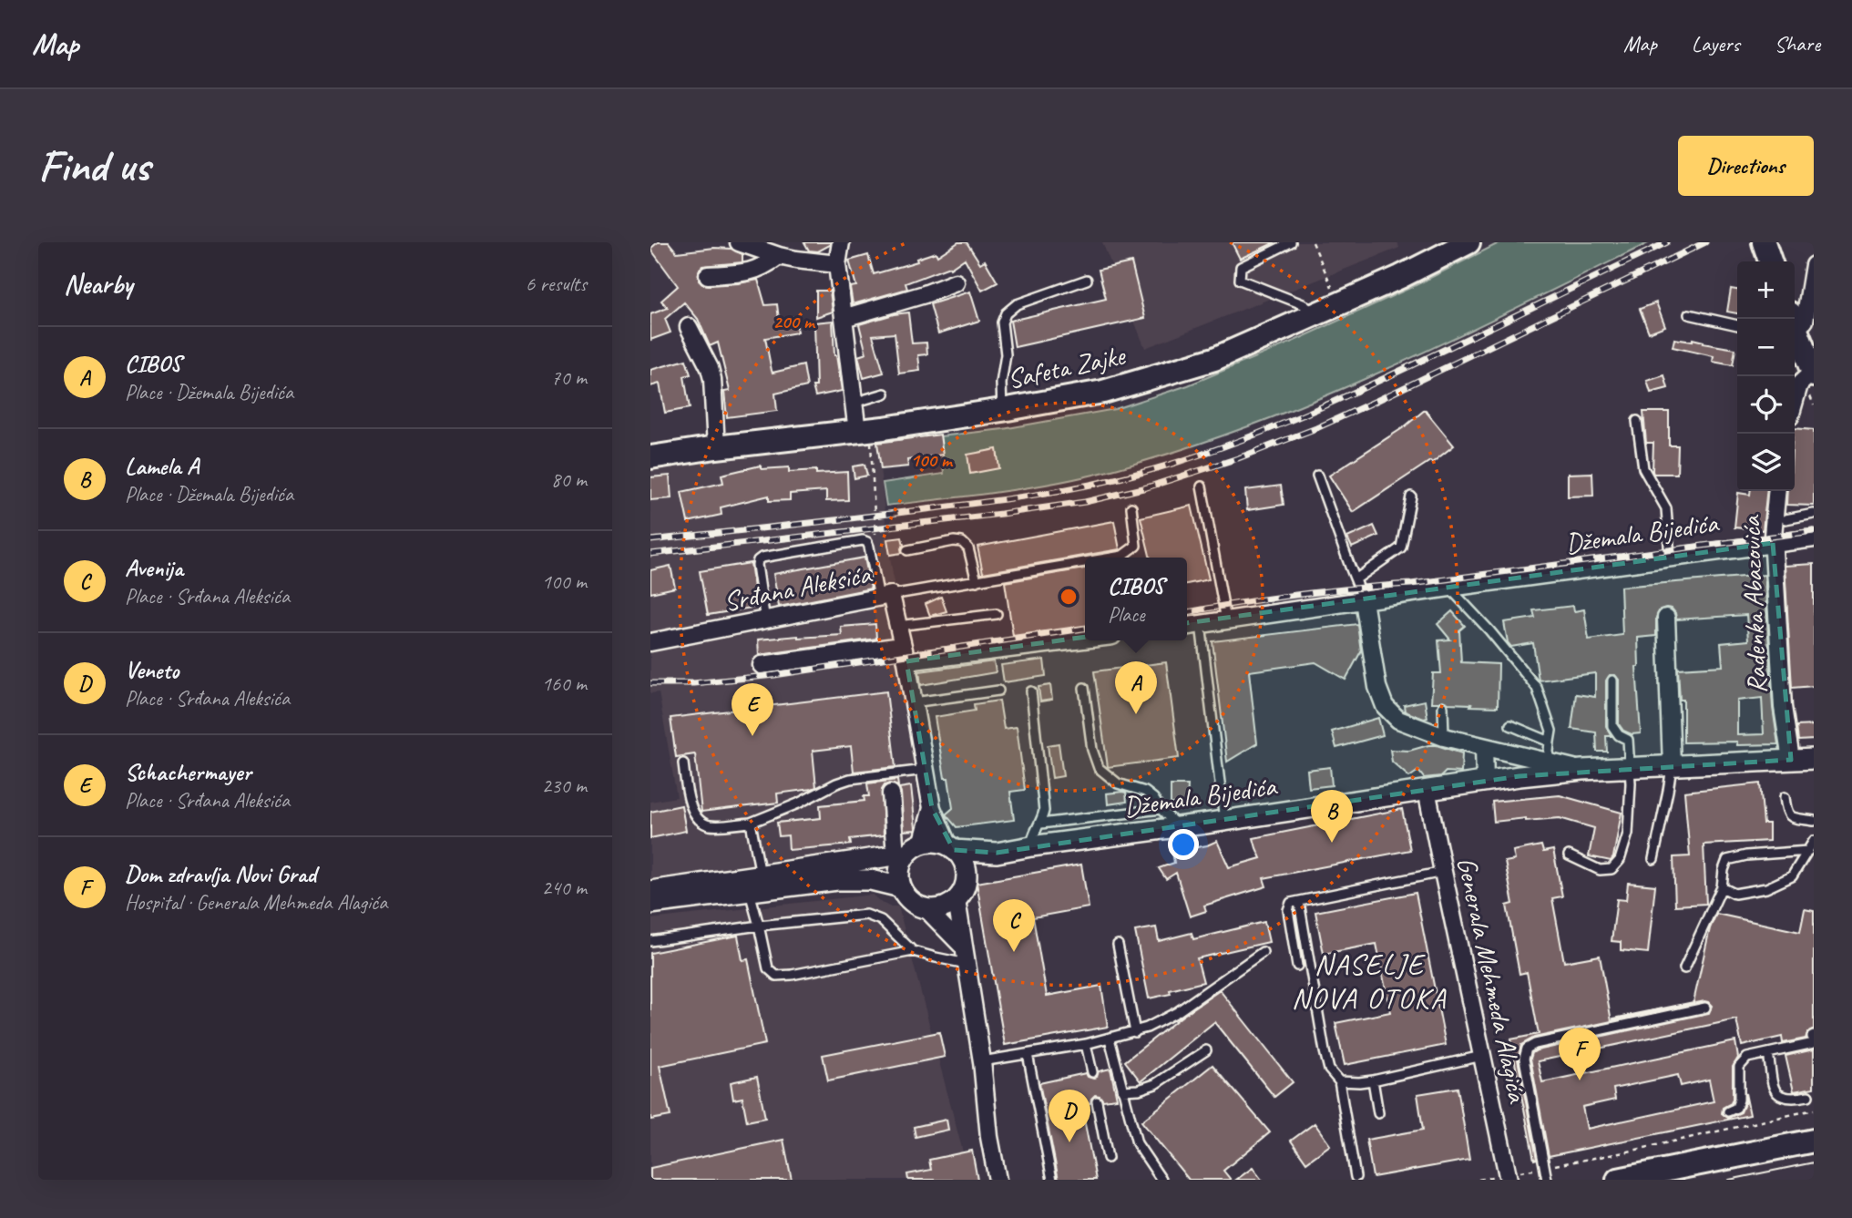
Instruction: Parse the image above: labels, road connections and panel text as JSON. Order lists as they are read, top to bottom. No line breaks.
{"streets":{"main road":["Safeta Zajke"],"street":["Džemala Bijedića","Srđana Aleksića","Radenka Abazovića","Generala Mehmeda Alagića"]},"crossings":[["Džemala Bijedića","Srđana Aleksića"],["Džemala Bijedića","Radenka Abazovića"],["Džemala Bijedića","Generala Mehmeda Alagića"]],"districts":["NASELJE NOVA OTOKA"],"page":{"header":"Map","nav":["Map","Layers","Share"],"buttons":"Directions","title":"Find us","heading":["Nearby","6 results"],"map_buttons":["+","−"],"list":[{"mark":"A","name":"CIBOS","note":"Place · Džemala Bijedića","value":"70 m"},{"mark":"B","name":"Lamela A","note":"Place · Džemala Bijedića","value":"80 m"},{"mark":"C","name":"Avenija","note":"Place · Srđana Aleksića","value":"100 m"},{"mark":"D","name":"Veneto","note":"Place · Srđana Aleksića","value":"160 m"},{"mark":"E","name":"Schachermayer","note":"Place · Srđana Aleksića","value":"230 m"},{"mark":"F","name":"Dom zdravlja Novi Grad","note":"Hospital · Generala Mehmeda Alagića","value":"240 m"}],"popup":["CIBOS","Place"],"pins":["A","E","B","C","F","D"]},"rings":["200 m","100 m"]}
